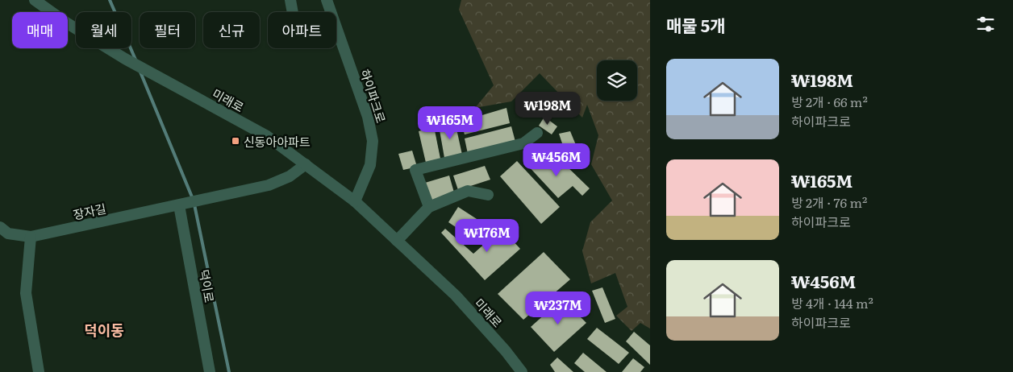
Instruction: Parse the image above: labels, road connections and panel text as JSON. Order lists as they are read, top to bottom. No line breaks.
{"streets":{"street":["하이파크로","미래로","장자길","덕이로"]},"crossings":[["하이파크로","미래로"],["미래로","장자길"],["장자길","덕이로"]],"districts":["덕이동"],"places":{"transit":["신동아아파트"]},"page":{"heading":"매물 5개","chip":["매매","월세","필터","신규","아파트"],"list":[{"name":"₩198M","note":"방 2개 · 66 m² · 하이파크로"},{"name":"₩165M","note":"방 2개 · 76 m² · 하이파크로"},{"name":"₩456M","note":"방 4개 · 144 m² · 하이파크로"}],"price":["₩198M","₩165M","₩456M","₩176M","₩237M"]}}
